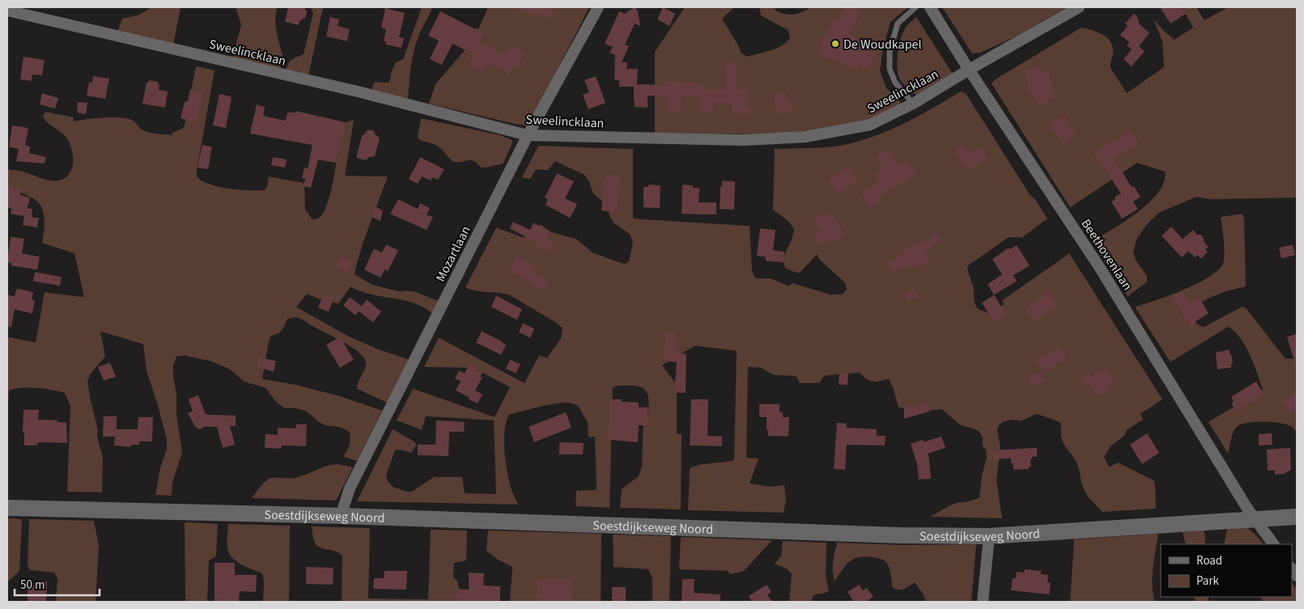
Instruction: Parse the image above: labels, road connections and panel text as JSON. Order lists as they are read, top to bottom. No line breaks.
{"streets":{"main road":["Soestdijkseweg Noord"],"street":["Sweelincklaan","Mozartlaan","Beethovenlaan"]},"crossings":[["Sweelincklaan","Mozartlaan"],["Sweelincklaan","Beethovenlaan"],["Mozartlaan","Soestdijkseweg Noord"],["Beethovenlaan","Soestdijkseweg Noord"]],"places":["De Woudkapel"],"legend":["Road","Park"],"scale_bar":"50 m"}
